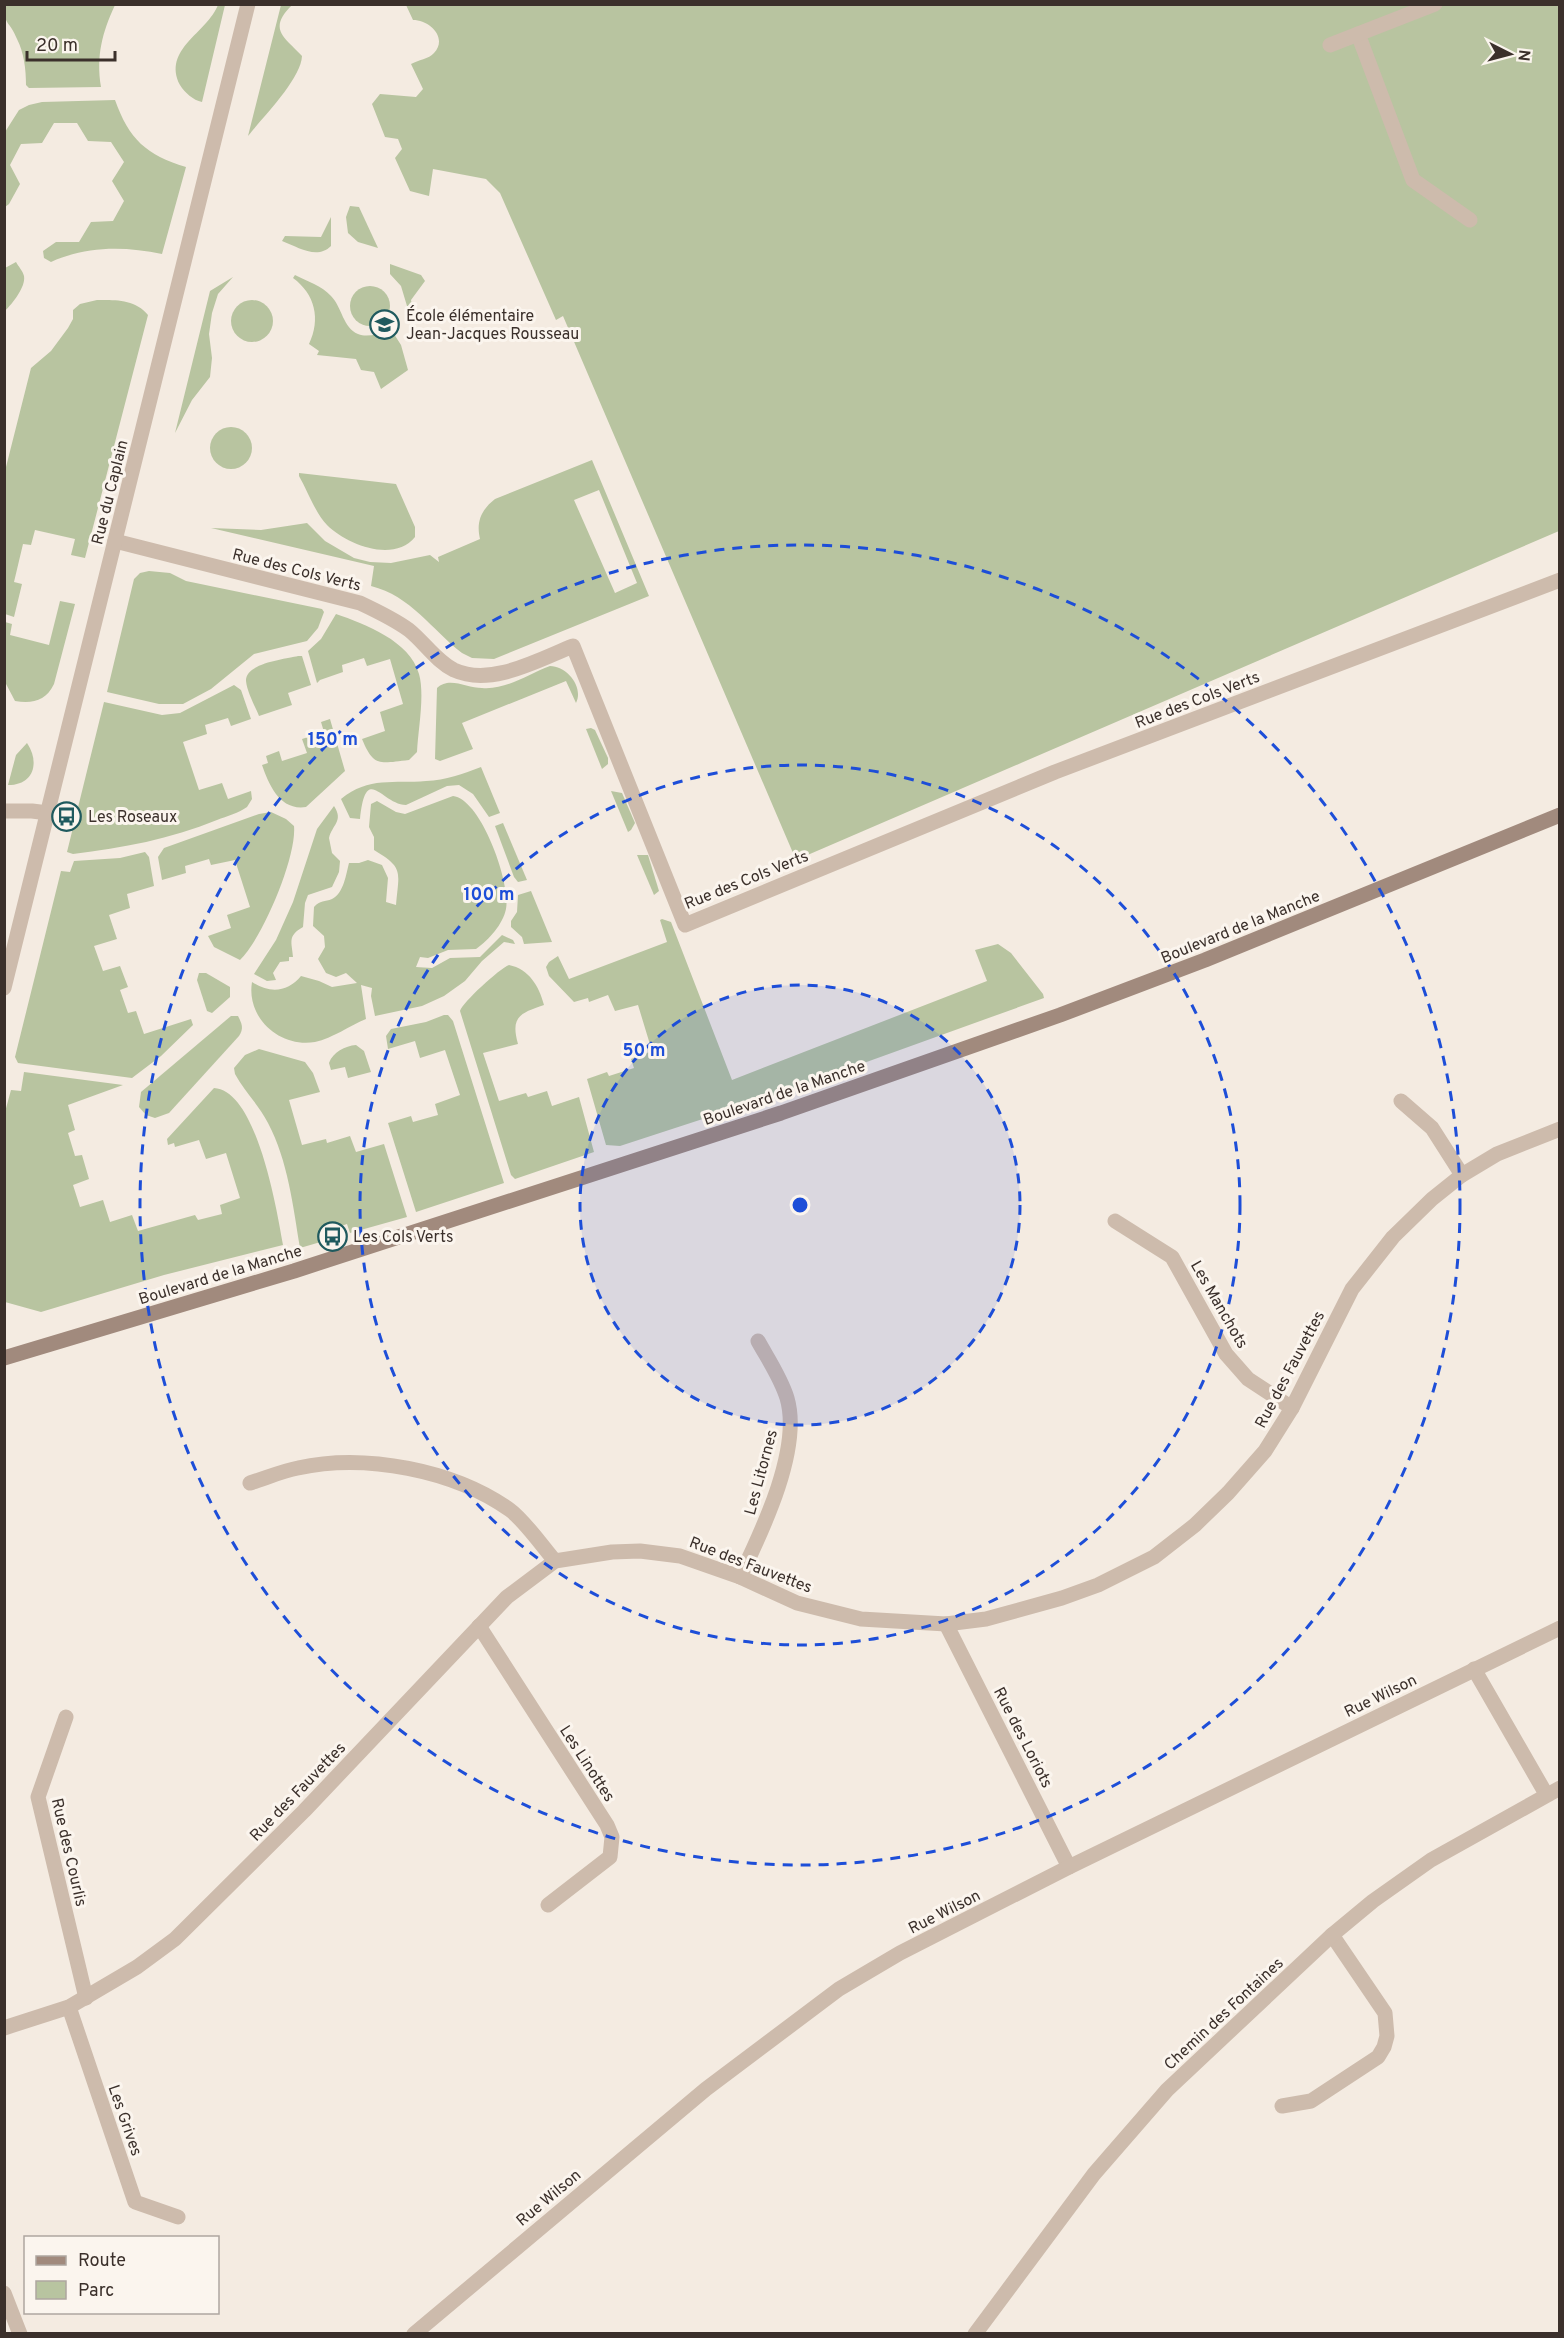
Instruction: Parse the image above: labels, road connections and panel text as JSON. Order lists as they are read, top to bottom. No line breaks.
{"streets":{"main road":["Boulevard de la Manche"],"street":["Rue du Caplain","Rue des Cols Verts","Les Manchots","Rue des Fauvettes","Les Litornes","Rue Wilson","Rue des Loriots","Les Linottes","Rue des Courlis","Chemin des Fontaines","Les Grives"]},"crossings":[["Rue du Caplain","Rue des Cols Verts"],["Les Manchots","Rue des Fauvettes"],["Rue des Fauvettes","Les Litornes"],["Rue des Fauvettes","Rue des Loriots"],["Rue des Fauvettes","Les Linottes"],["Rue des Fauvettes","Rue des Courlis"],["Rue des Fauvettes","Les Grives"],["Rue Wilson","Rue des Loriots"]],"places":{"school or university":["École élémentaire Jean-Jacques Rousseau"],"bus stop":["Les Roseaux","Les Cols Verts"]},"legend":["Route","Parc"],"scale_bar":"20 m","north":"right","rings":["150 m","100 m","50 m"]}
